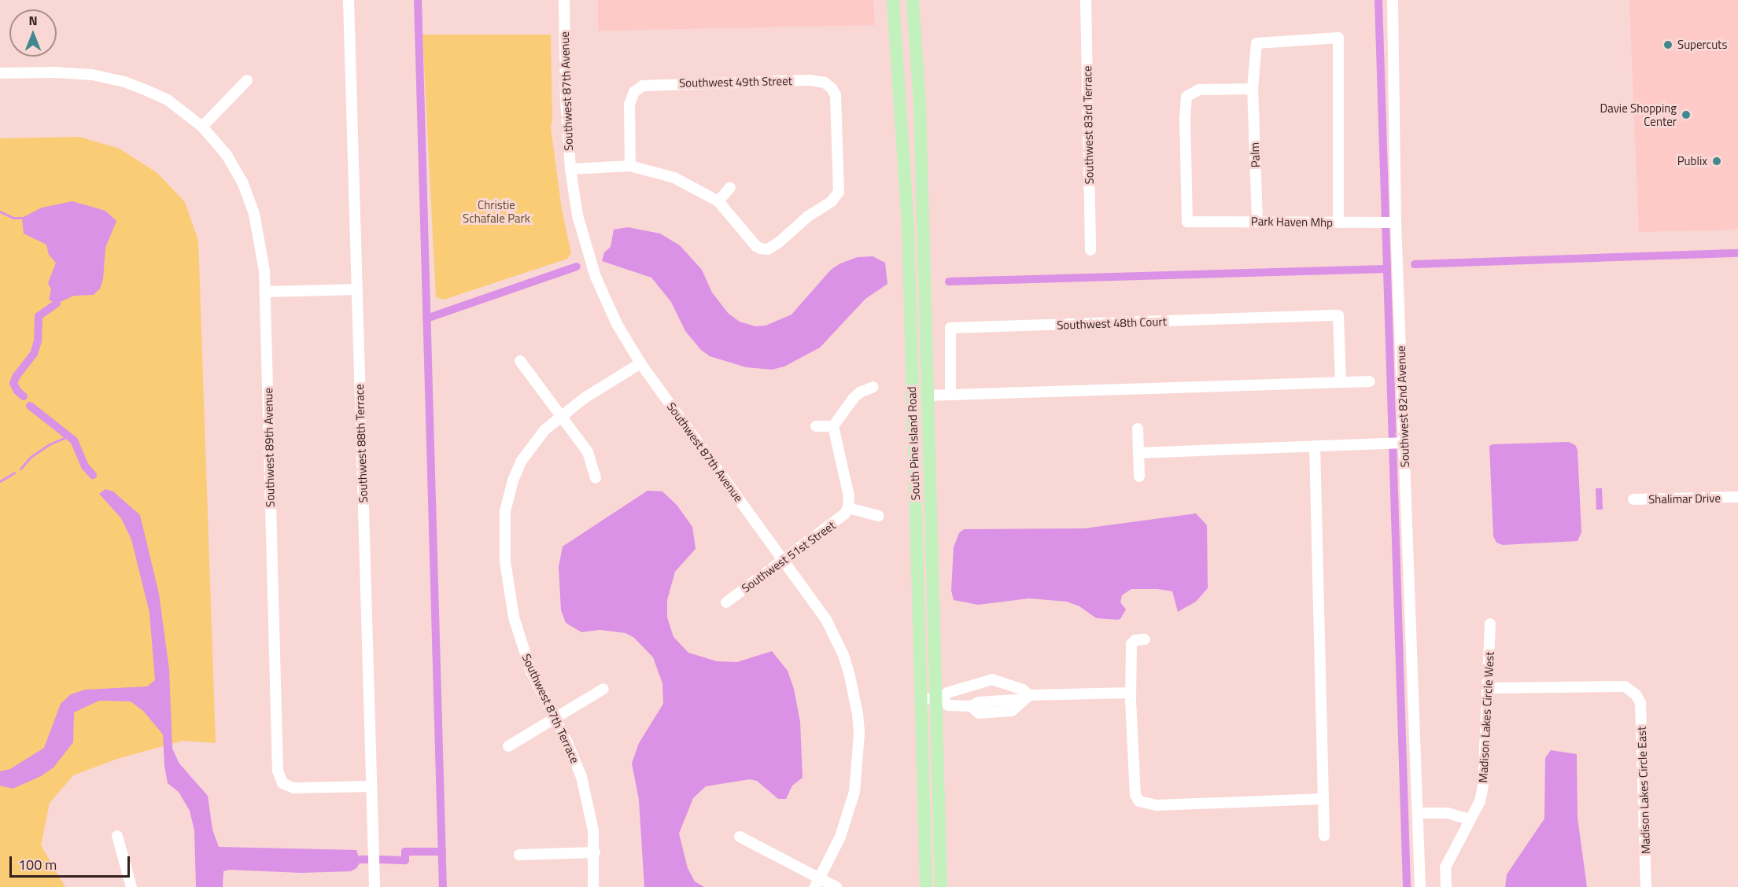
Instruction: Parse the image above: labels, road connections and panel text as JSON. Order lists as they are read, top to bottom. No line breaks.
{"streets":{"main road":["South Pine Island Road"],"street":["Southwest 49th Street","Southwest 87th Avenue","Southwest 83rd Terrace","Palm","Park Haven Mhp","Southwest 48th Court","Southwest 82nd Avenue","Southwest 88th Terrace","Southwest 89th Avenue","Shalimar Drive","Southwest 51st Street","Southwest 87th Terrace","Madison Lakes Circle West","Madison Lakes Circle East"]},"crossings":[["Southwest 87th Avenue","Southwest 51st Street"],["Southwest 87th Avenue","Southwest 87th Terrace"],["Palm","Park Haven Mhp"],["Park Haven Mhp","Southwest 82nd Avenue"],["Southwest 88th Terrace","Southwest 89th Avenue"],["Madison Lakes Circle West","Madison Lakes Circle East"]],"parks":["Christie Schafale Park"],"places":["Supercuts","Davie Shopping Center","Publix"],"scale_bar":"100 m","north":"top"}
